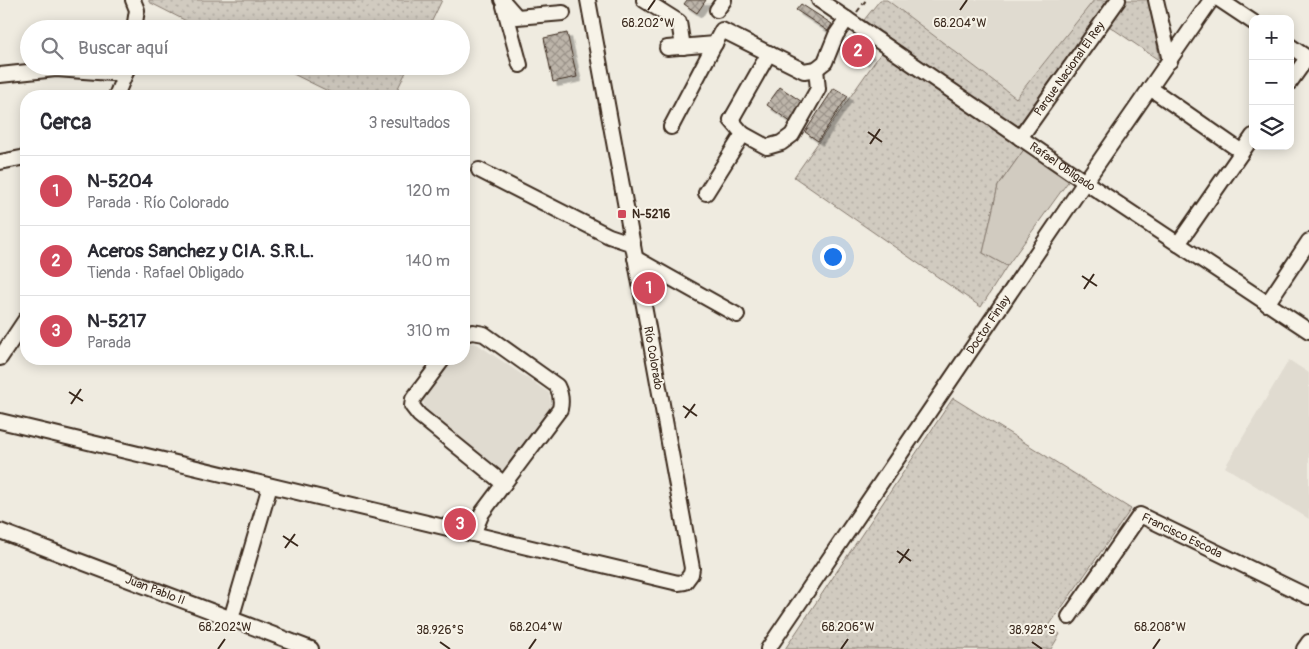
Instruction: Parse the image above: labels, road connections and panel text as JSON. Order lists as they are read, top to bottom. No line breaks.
{"streets":{"street":["Parque Nacional El Rey","Rafael Obligado","Doctor Finlay","Río Colorado","Francisco Escoda","Juan Pablo II"]},"crossings":[["Parque Nacional El Rey","Rafael Obligado"],["Rafael Obligado","Doctor Finlay"]],"places":{"transit":["N-5216"]},"page":{"map_buttons":["+","−"],"search":"Buscar aquí","pins":["2","1","3"],"heading":["Cerca","3 resultados"],"list":[{"mark":"1","name":"N-5204","note":"Parada · Río Colorado","value":"120 m"},{"mark":"2","name":"Aceros Sanchez y CIA. S.R.L.","note":"Tienda · Rafael Obligado","value":"140 m"},{"mark":"3","name":"N-5217","note":"Parada","value":"310 m"}]},"coordinates":["68.202°W","68.204°W","68.206°W","68.208°W","38.926°S","38.928°S"]}
